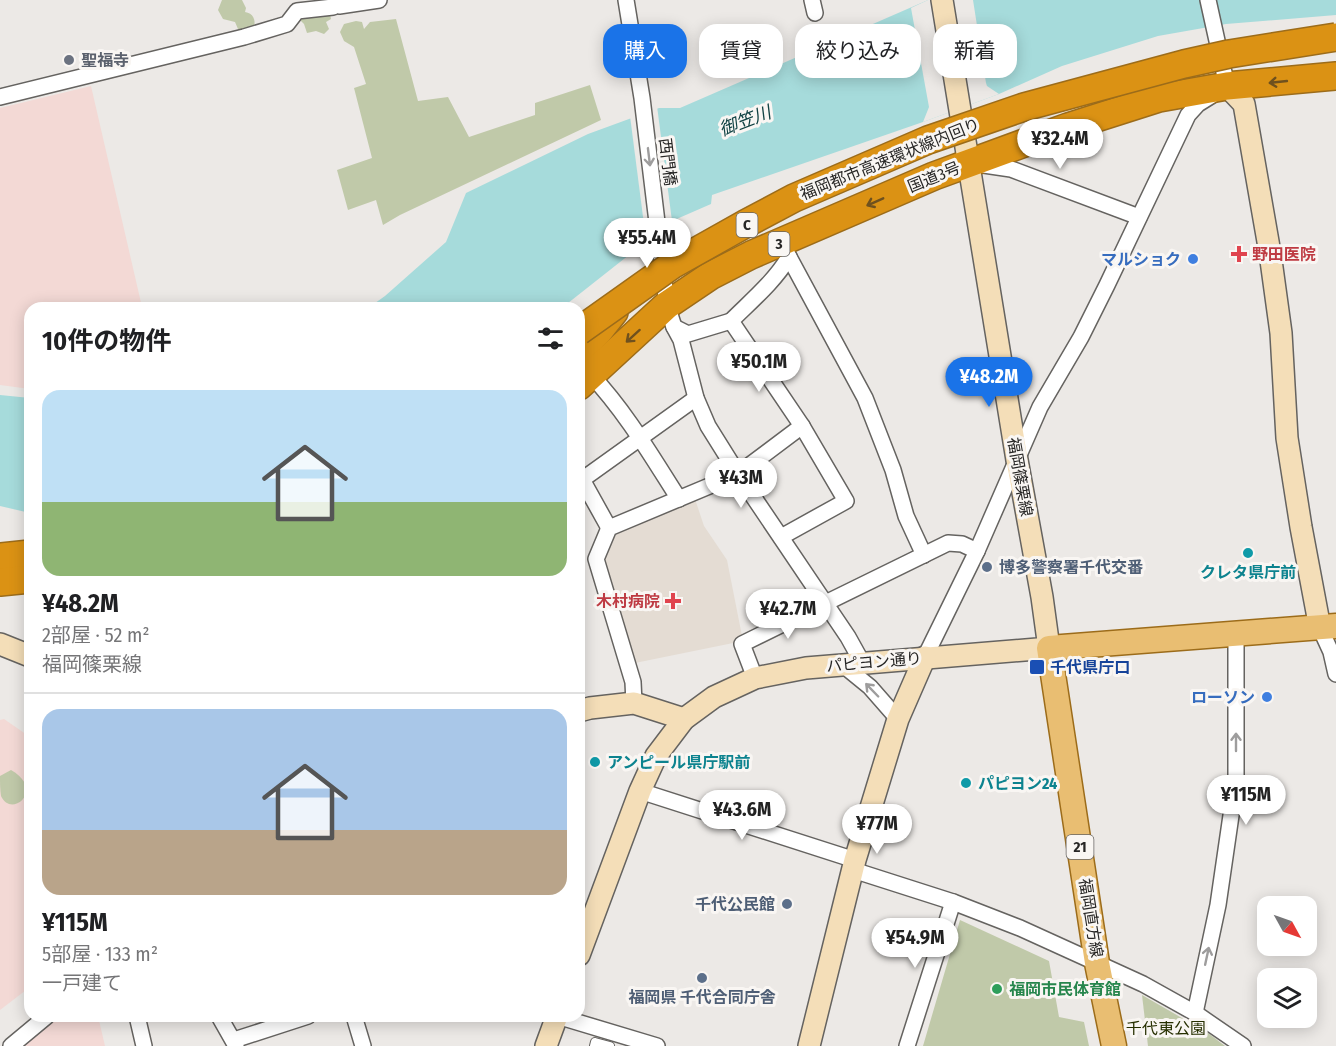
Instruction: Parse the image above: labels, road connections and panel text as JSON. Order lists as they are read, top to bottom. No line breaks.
{"streets":{"highway":["福岡都市高速環状線内回り","国道3号","C","3"],"main road":["パピヨン通り","21","福岡直方線"],"street":["西門橋","福岡篠栗線"]},"crossings":[["福岡都市高速環状線内回り","C"],["西門橋","国道3号"],["西門橋","パピヨン通り"],["国道3号","福岡篠栗線"],["福岡篠栗線","パピヨン通り"],["福岡篠栗線","福岡直方線"],["パピヨン通り","福岡直方線"]],"one_way":["西門橋"],"water":["御笠川"],"parks":["千代東公園"],"places":{"other":["聖福寺","マルショク","クレタ県庁前","博多警察署千代交番","ローソン","アンピール県庁駅前","パピヨン24","千代公民館","福岡県 千代合同庁舎","福岡市民体育館"],"health":["野田医院","木村病院"],"transit":["千代県庁口"]},"north":"bottom right","page":{"chip":["購入","賃貸","絞り込み","新着"],"price":["¥32.4M","¥55.4M","¥50.1M","¥48.2M","¥43M","¥42.7M","¥115M","¥43.6M","¥77M","¥54.9M"],"heading":"10件の物件","list":[{"name":"¥48.2M","note":"2部屋 · 52 m² · 福岡篠栗線"},{"name":"¥115M","note":"5部屋 · 133 m² · 一戸建て"}]}}
